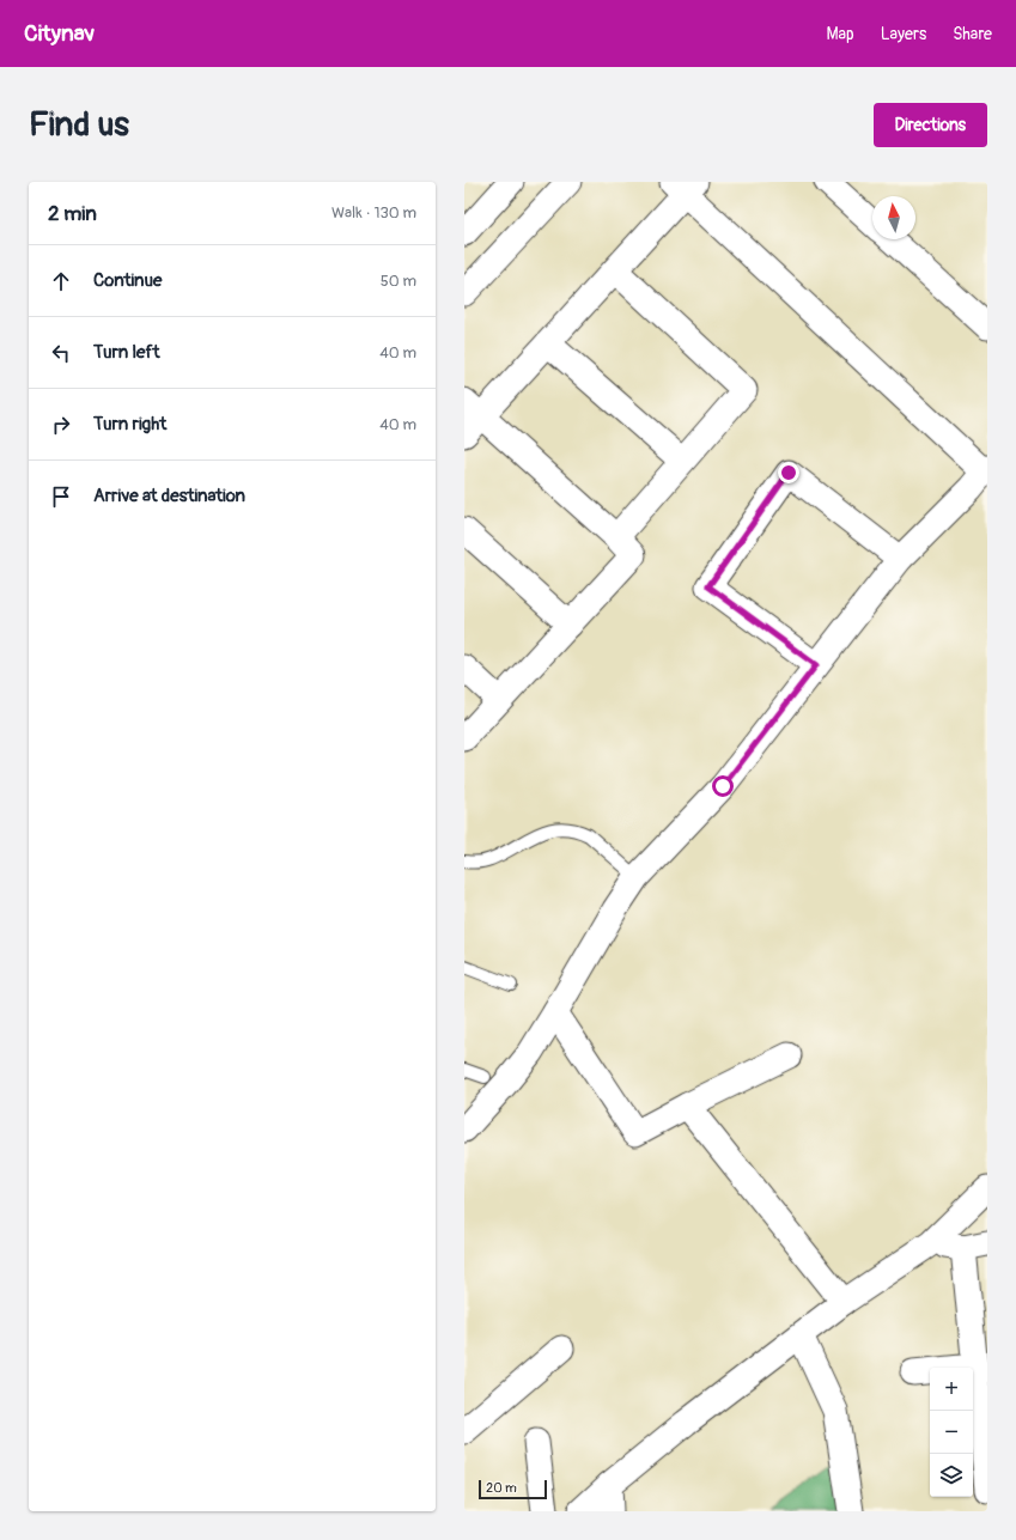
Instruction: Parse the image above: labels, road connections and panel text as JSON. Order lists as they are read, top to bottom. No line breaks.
{"scale_bar":"20 m","north":"top","page":{"header":"Citynav","nav":["Map","Layers","Share"],"buttons":"Directions","title":"Find us","heading":["2 min","Walk · 130 m"],"list":[["Continue","50 m"],["Turn left","40 m"],["Turn right","40 m"],"Arrive at destination"],"map_buttons":["+","−"],"scale":"20 m"}}
